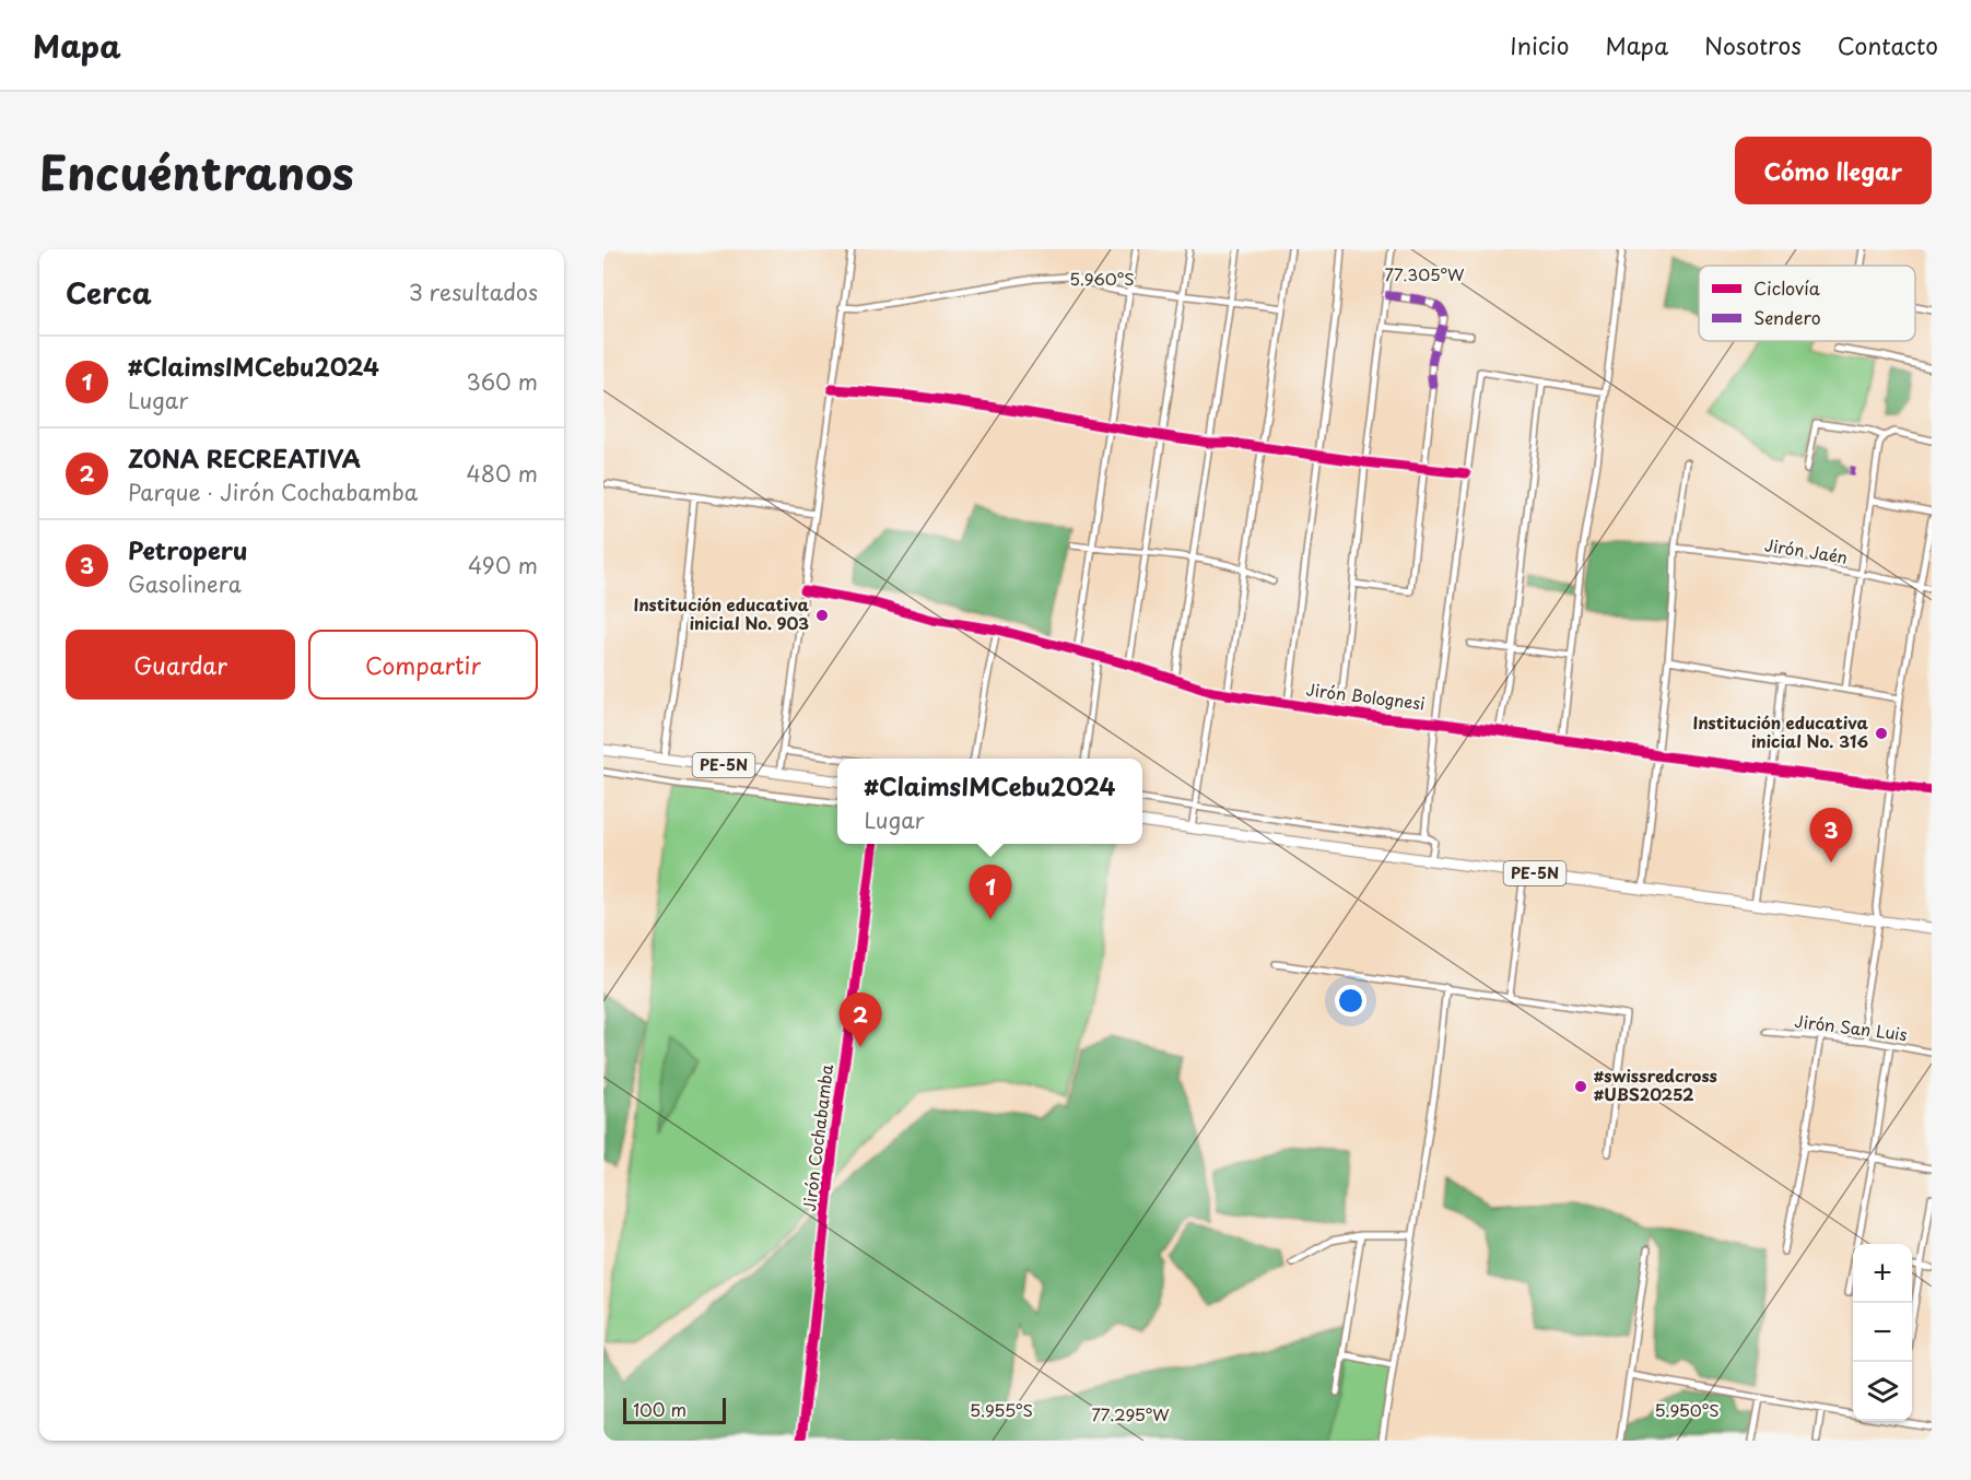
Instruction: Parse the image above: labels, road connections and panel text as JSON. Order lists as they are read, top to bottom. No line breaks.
{"streets":{"highway":["PE-5N"],"street":["Jirón Jaén","Jirón Bolognesi","Jirón San Luis","Jirón Cochabamba"]},"places":["Institución educativa inicial No. 903","Institución educativa inicial No. 316","#swissredcross #UBS20252"],"legend":["Ciclovía","Sendero"],"scale_bar":"100 m","page":{"header":"Mapa","nav":["Inicio","Mapa","Nosotros","Contacto"],"title":"Encuéntranos","buttons":["Cómo llegar",["Guardar","Compartir"]],"heading":["Cerca","3 resultados"],"list":[{"mark":"1","name":"#ClaimsIMCebu2024","note":"Lugar","value":"360 m"},{"mark":"2","name":"ZONA RECREATIVA","note":"Parque · Jirón Cochabamba","value":"480 m"},{"mark":"3","name":"Petroperu","note":"Gasolinera","value":"490 m"}],"popup":["#ClaimsIMCebu2024","Lugar"],"pins":["3","1","2"],"map_buttons":["+","−"],"scale":"100 m"},"coordinates":["77.305°W","5.960°S","5.955°S","5.950°S","77.295°W"]}
